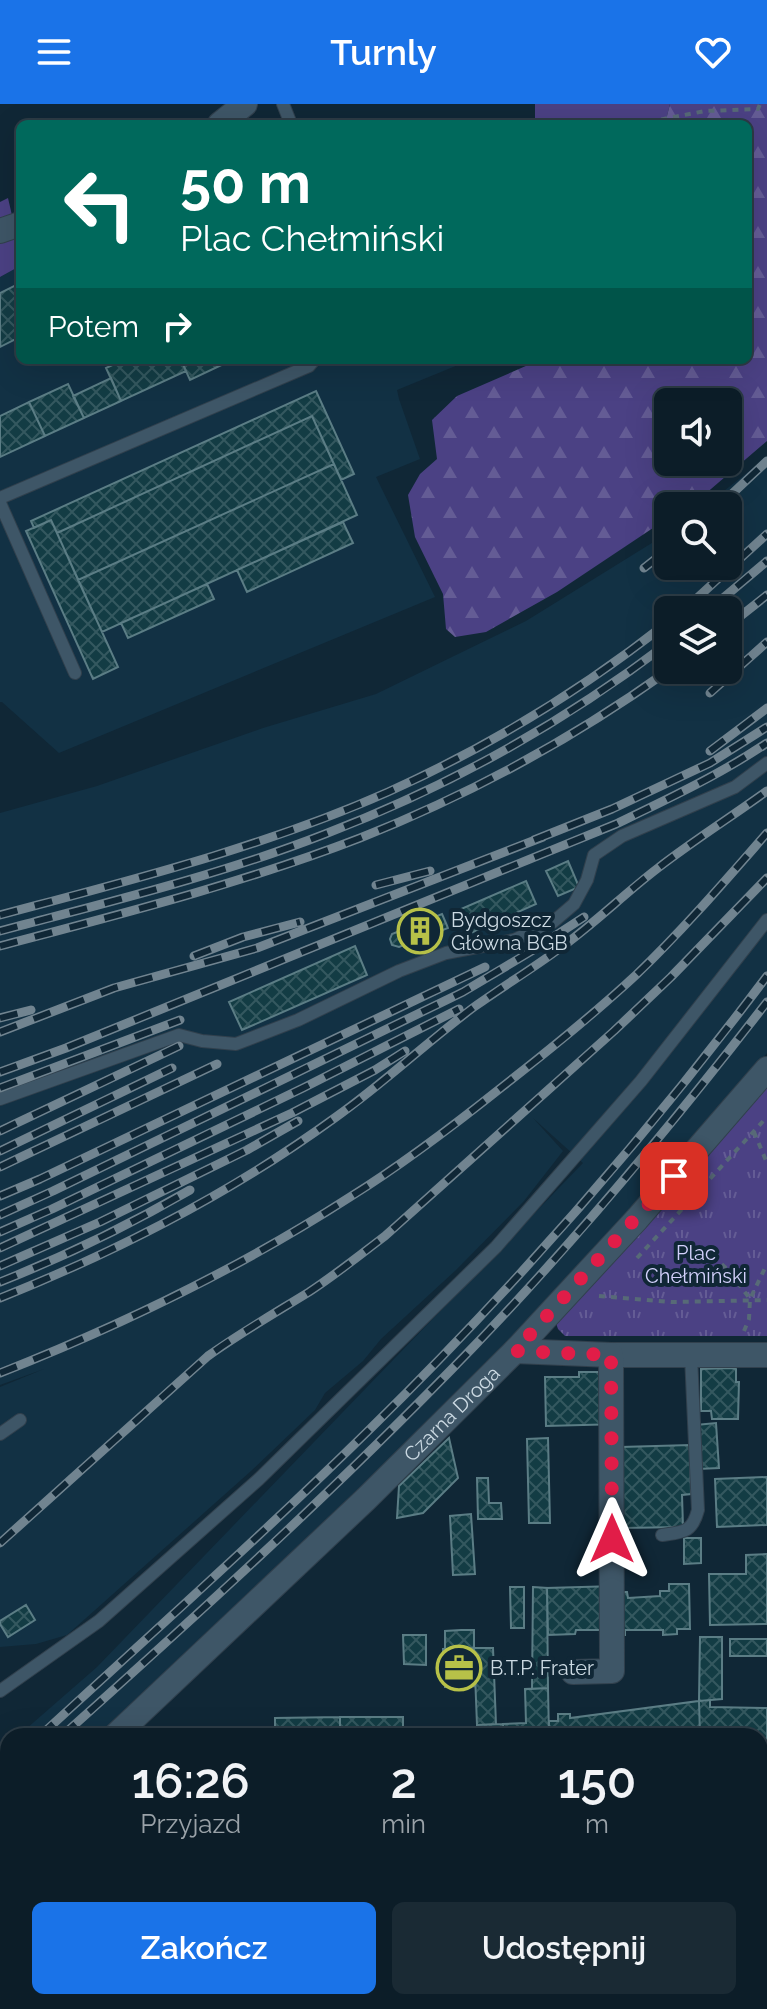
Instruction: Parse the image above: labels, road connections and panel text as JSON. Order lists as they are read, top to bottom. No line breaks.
{"streets":{"street":["Czarna Droga"]},"parks":["Plac Chełmiński"],"places":{"building":["Bydgoszcz Główna BGB"],"office":["B.T.P. Frater"]},"page":{"header":"Turnly","turn":["50 m","Plac Chełmiński"],"then":"Potem","eta":["16:26","Przyjazd","2","min","150","m"],"buttons":["Zakończ","Udostępnij"]}}
